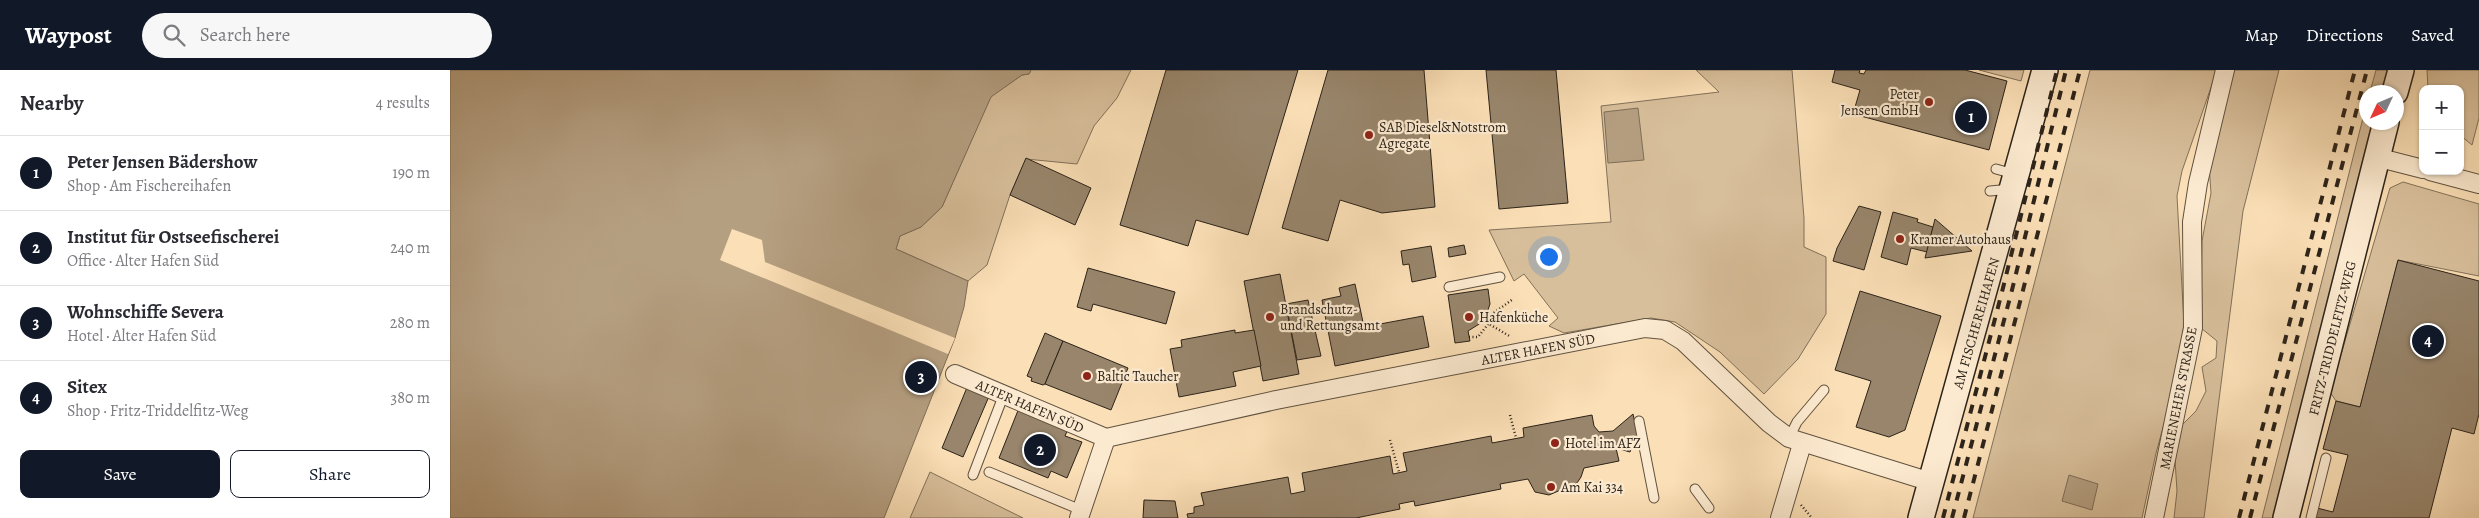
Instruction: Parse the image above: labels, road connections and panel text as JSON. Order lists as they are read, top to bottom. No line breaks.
{"streets":{"street":["AM FISCHEREIHAFEN","FRITZ-TRIDDELFITZ-WEG","ALTER HAFEN SÜD","MARIENEHER STRASSE"]},"crossings":[["AM FISCHEREIHAFEN","ALTER HAFEN SÜD"]],"places":["Peter Jensen GmbH","SAB Diesel&Notstrom Agregate","Kramer Autohaus","Brandschutz- und Rettungsamt","Hafenküche","Baltic Taucher","Hotel im AFZ","Am Kai 334"],"north":"bottom left","page":{"header":"Waypost","search":"Search here","nav":["Map","Directions","Saved"],"heading":["Nearby","4 results"],"map_buttons":["+","−"],"pins":["1","4","3","2"],"list":[{"mark":"1","name":"Peter Jensen Bädershow","note":"Shop · Am Fischereihafen","value":"190 m"},{"mark":"2","name":"Institut für Ostseefischerei","note":"Office · Alter Hafen Süd","value":"240 m"},{"mark":"3","name":"Wohnschiffe Severa","note":"Hotel · Alter Hafen Süd","value":"280 m"},{"mark":"4","name":"Sitex","note":"Shop · Fritz-Triddelfitz-Weg","value":"380 m"}],"buttons":["Save","Share"]}}
